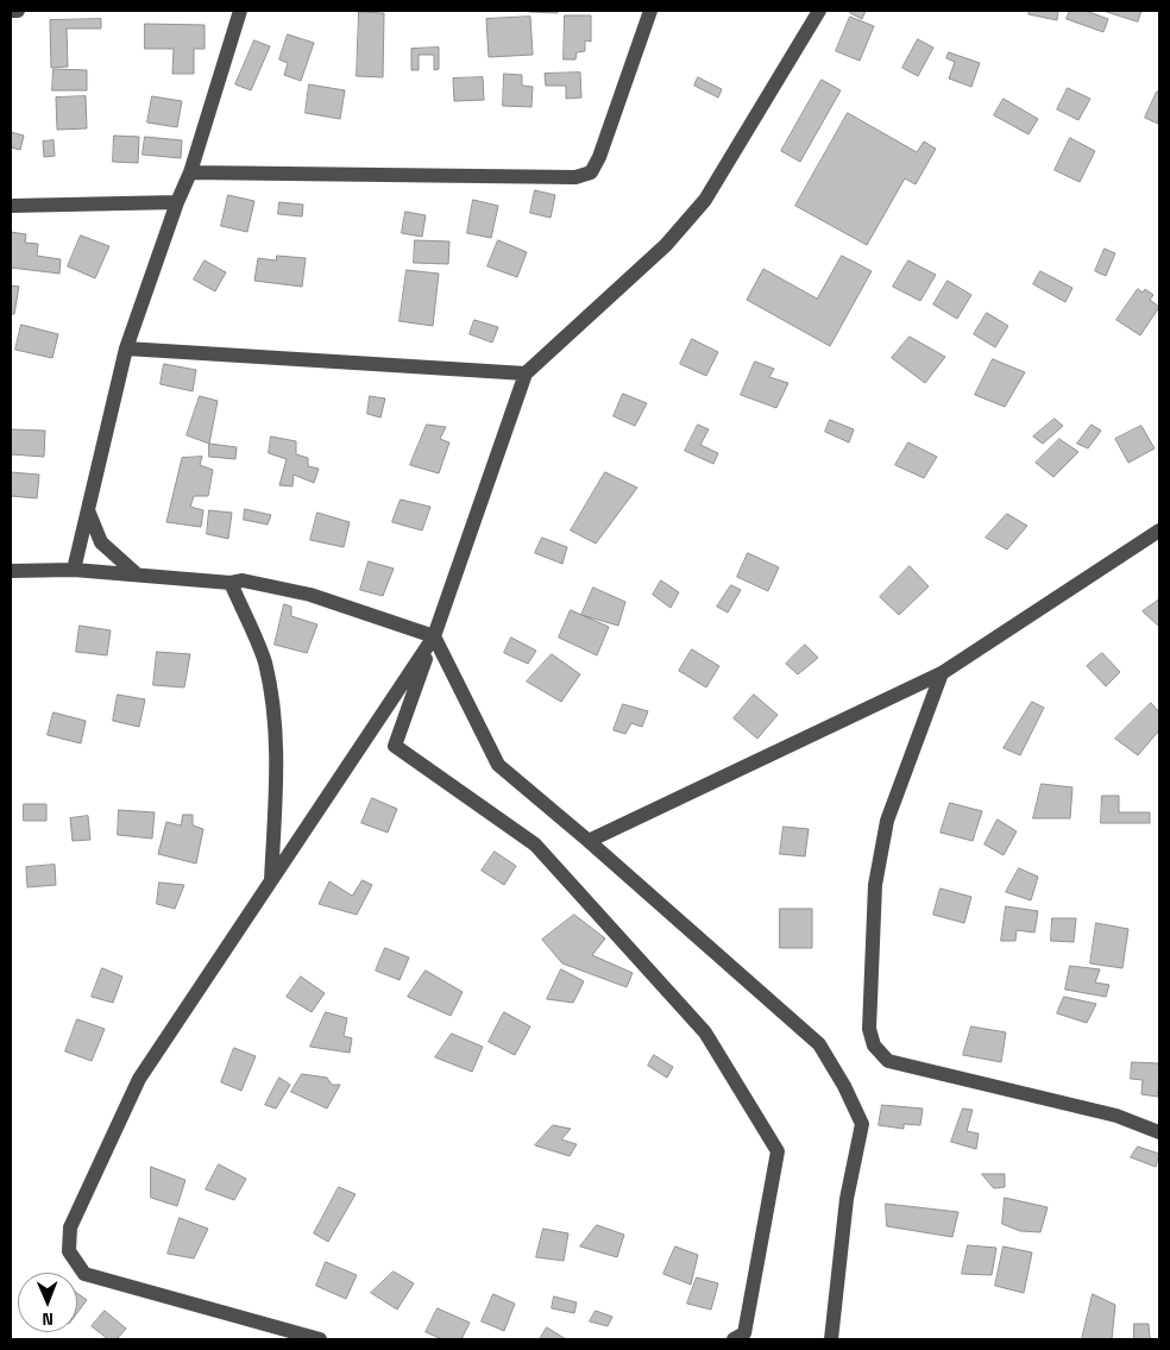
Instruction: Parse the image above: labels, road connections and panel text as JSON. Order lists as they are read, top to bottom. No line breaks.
{"north":"bottom"}
